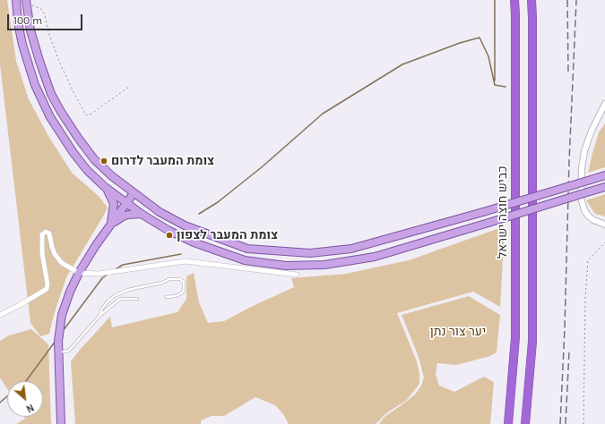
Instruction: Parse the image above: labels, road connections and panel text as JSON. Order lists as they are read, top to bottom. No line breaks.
{"streets":{"highway":["כביש חוצה ישראל"]},"parks":["יער צור נתן"],"places":["צומת המעבר לדרום","צומת המעבר לצפון"],"scale_bar":"100 m","north":"bottom right"}
